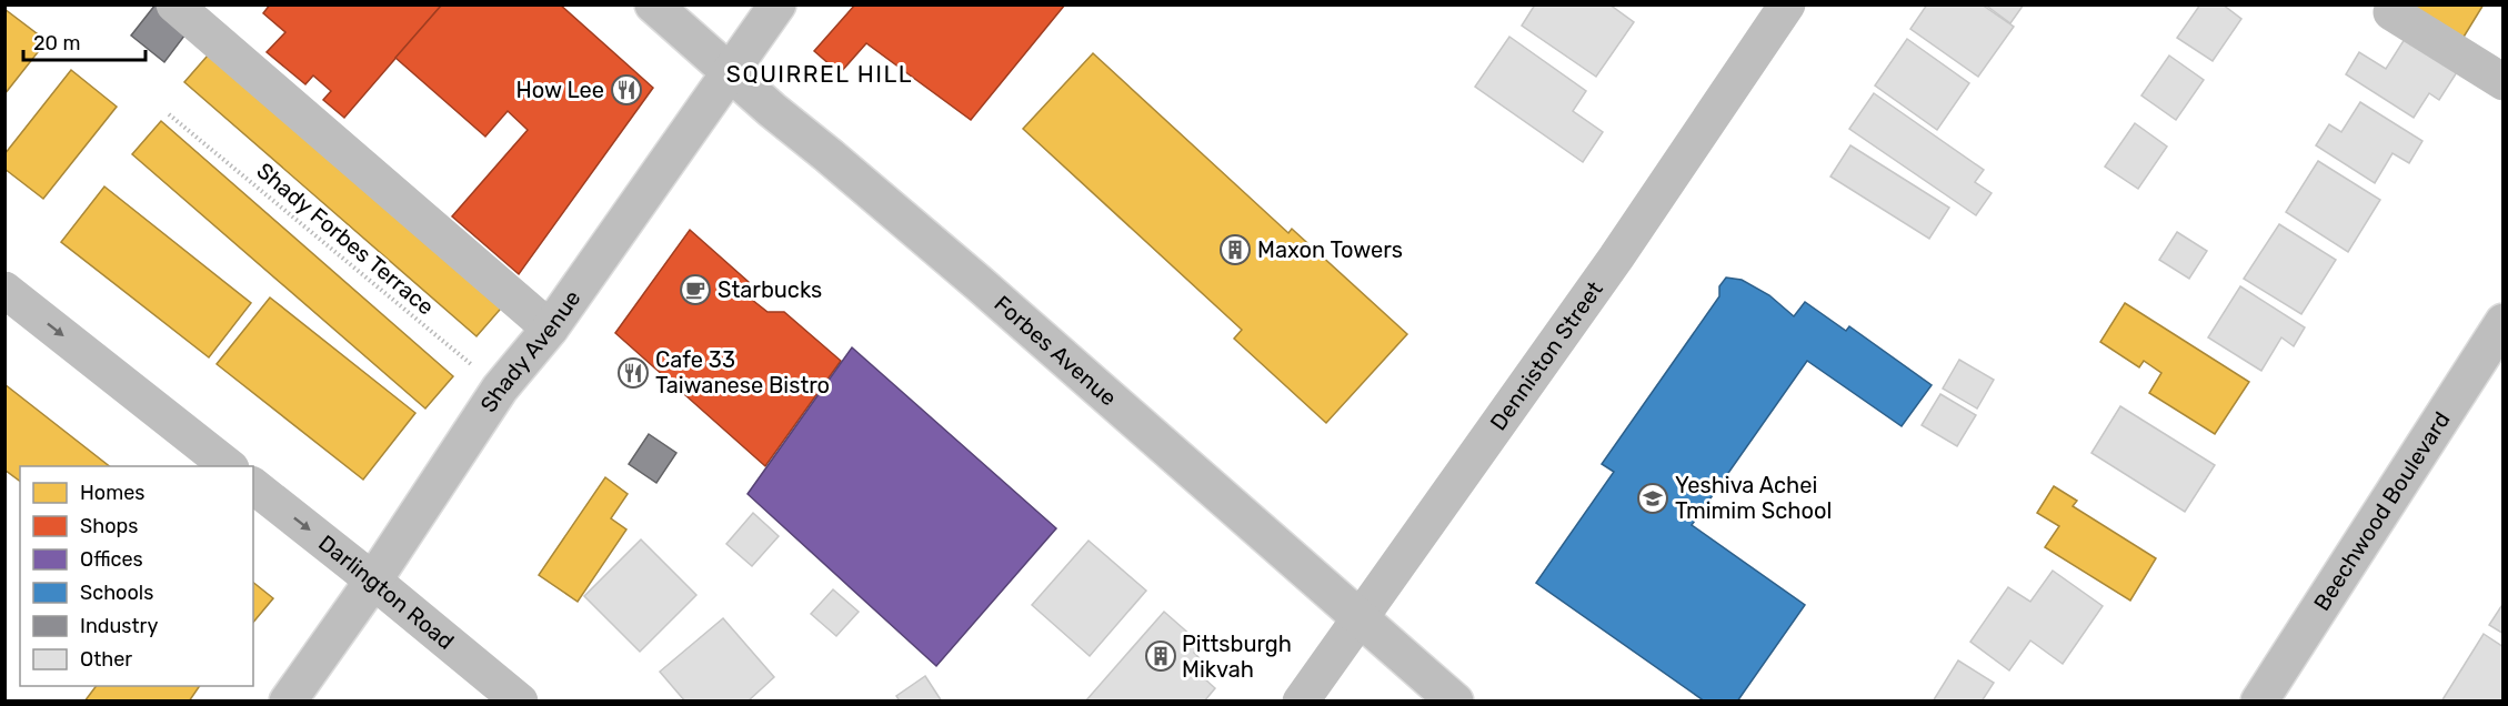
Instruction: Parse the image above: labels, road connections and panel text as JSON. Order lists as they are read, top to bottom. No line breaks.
{"streets":{"main road":["Shady Avenue","Forbes Avenue","Denniston Street","Beechwood Boulevard","Darlington Road"],"path":["Shady Forbes Terrace"]},"crossings":[["Shady Forbes Terrace","Shady Avenue"],["Shady Avenue","Forbes Avenue"],["Shady Avenue","Darlington Road"],["Forbes Avenue","Denniston Street"]],"districts":["SQUIRREL HILL"],"places":{"restaurant":["How Lee","Cafe 33 Taiwanese Bistro"],"building":["Maxon Towers","Pittsburgh Mikvah"],"cafe":["Starbucks"],"school or university":["Yeshiva Achei Tmimim School"]},"legend":["Homes","Shops","Offices","Schools","Industry","Other"],"scale_bar":"20 m"}
